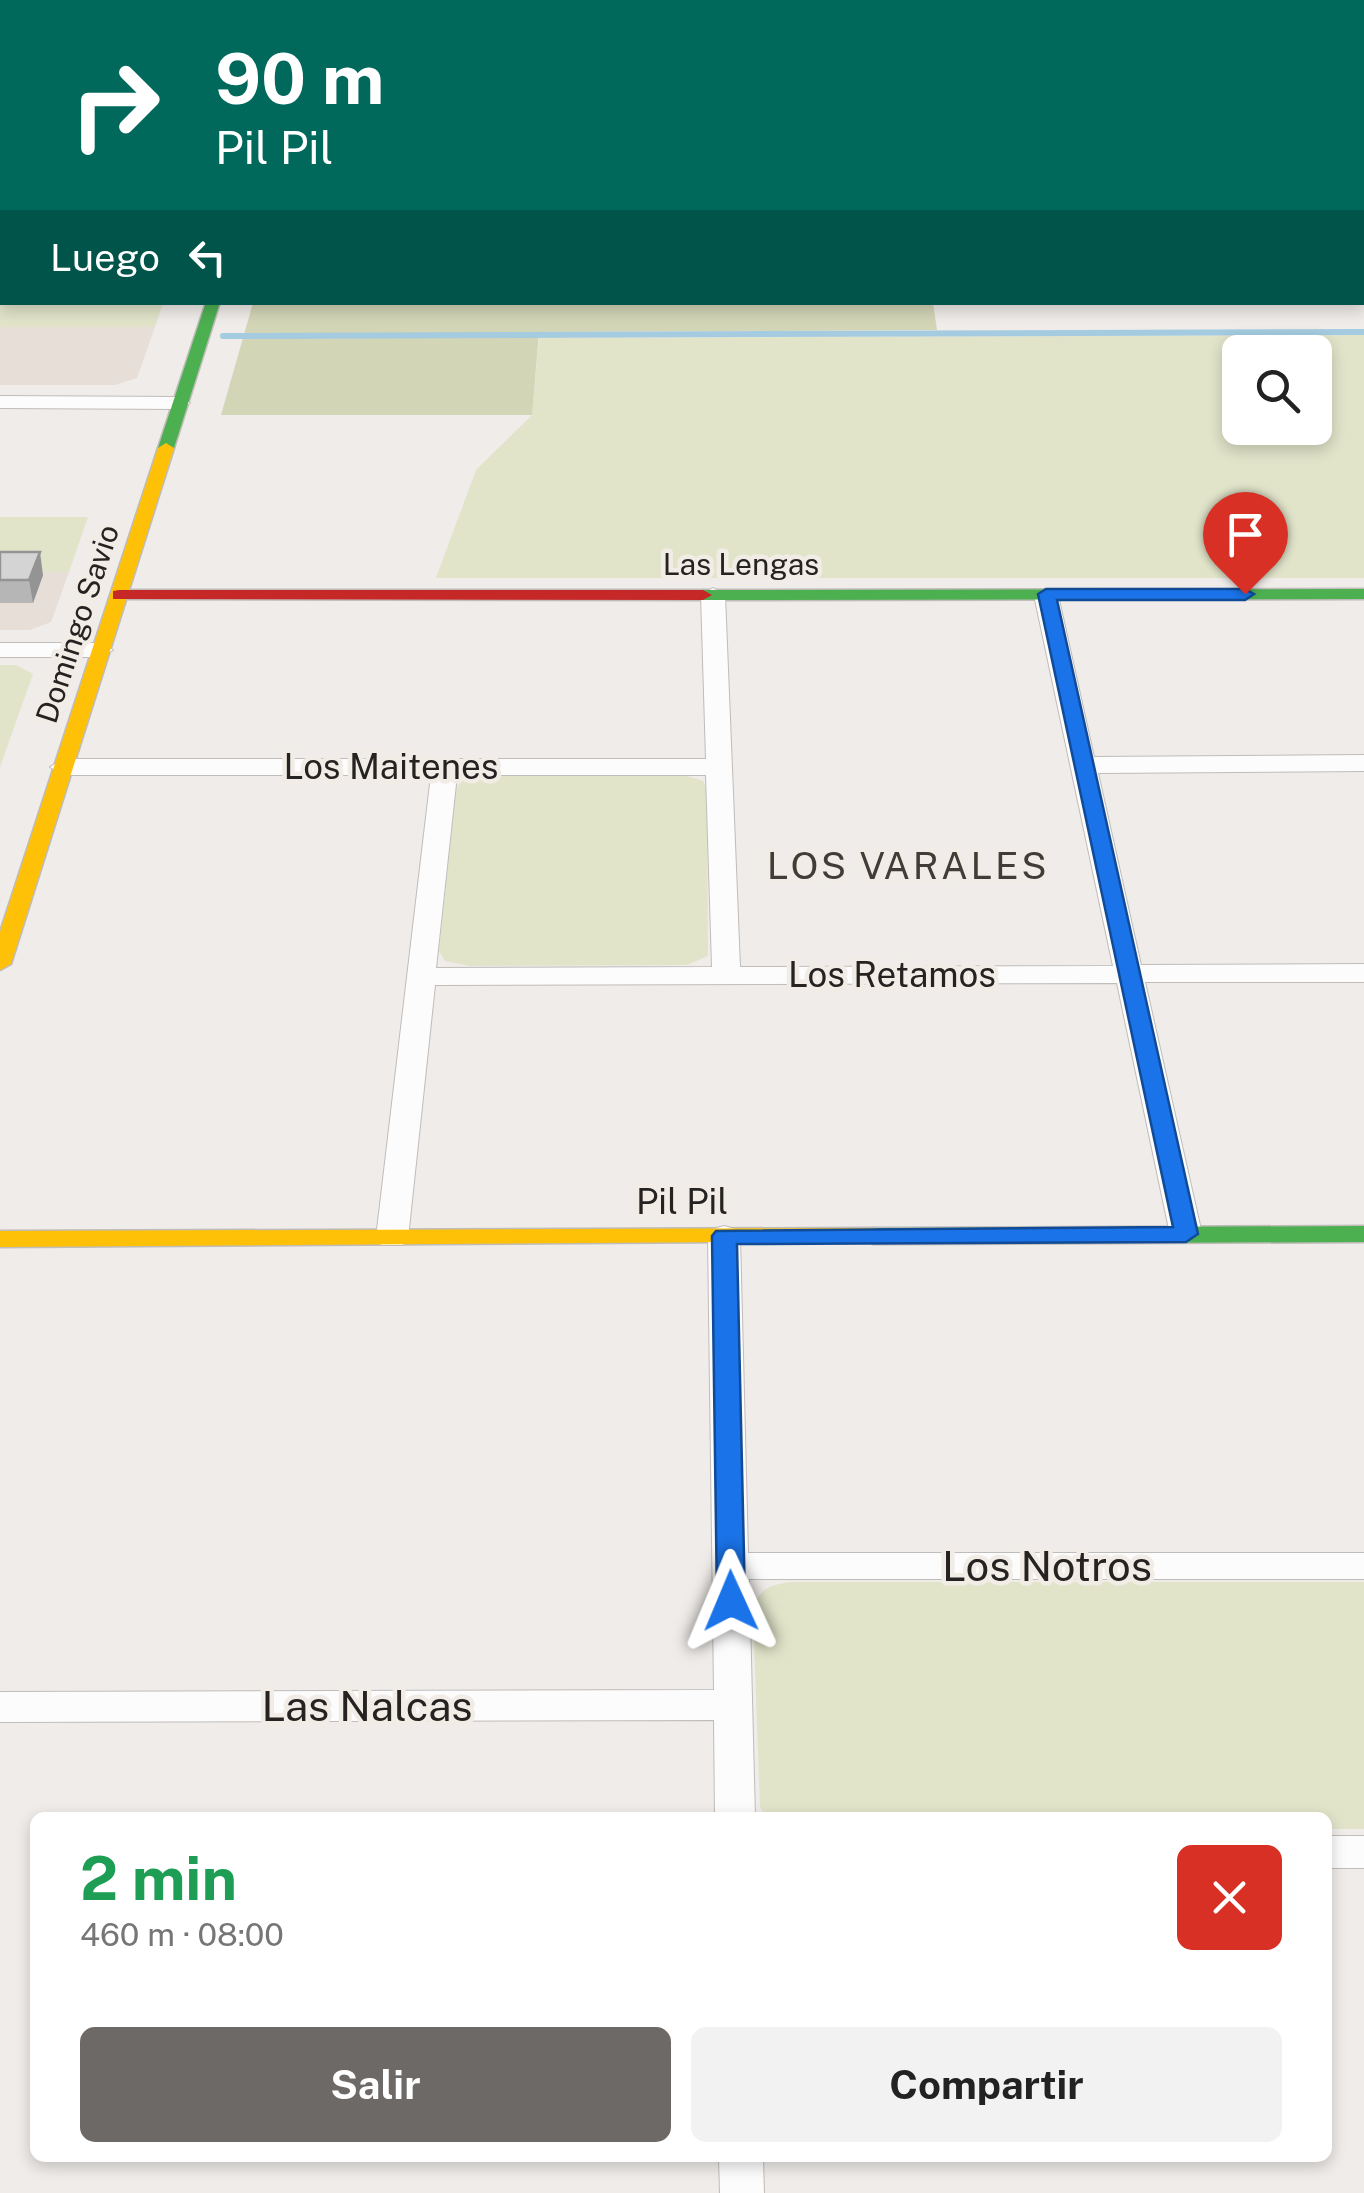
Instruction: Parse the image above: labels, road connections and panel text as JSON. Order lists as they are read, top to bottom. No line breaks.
{"streets":{"street":["Las Lengas","Domingo Savio","Los Maitenes","Los Retamos","Pil Pil","Los Notros","Las Nalcas"]},"crossings":[["Las Lengas","Domingo Savio"],["Domingo Savio","Los Maitenes"]],"districts":["LOS VARALES"],"page":{"turn":["90 m","Pil Pil"],"then":"Luego","heading":["2 min","460 m · 08:00"],"buttons":["Salir","Compartir"]}}
